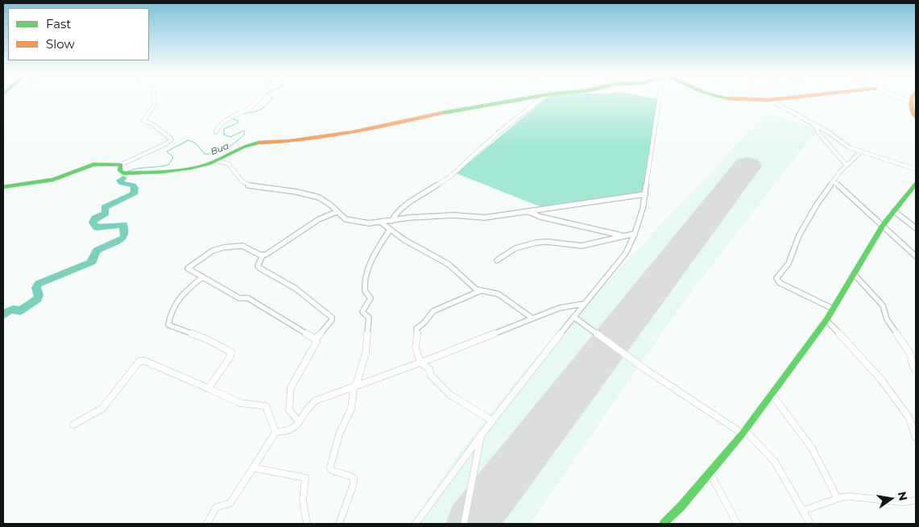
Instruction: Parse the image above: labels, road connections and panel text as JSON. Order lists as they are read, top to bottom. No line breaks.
{"water":["Bua"],"legend":["Fast","Slow"],"north":"right"}
